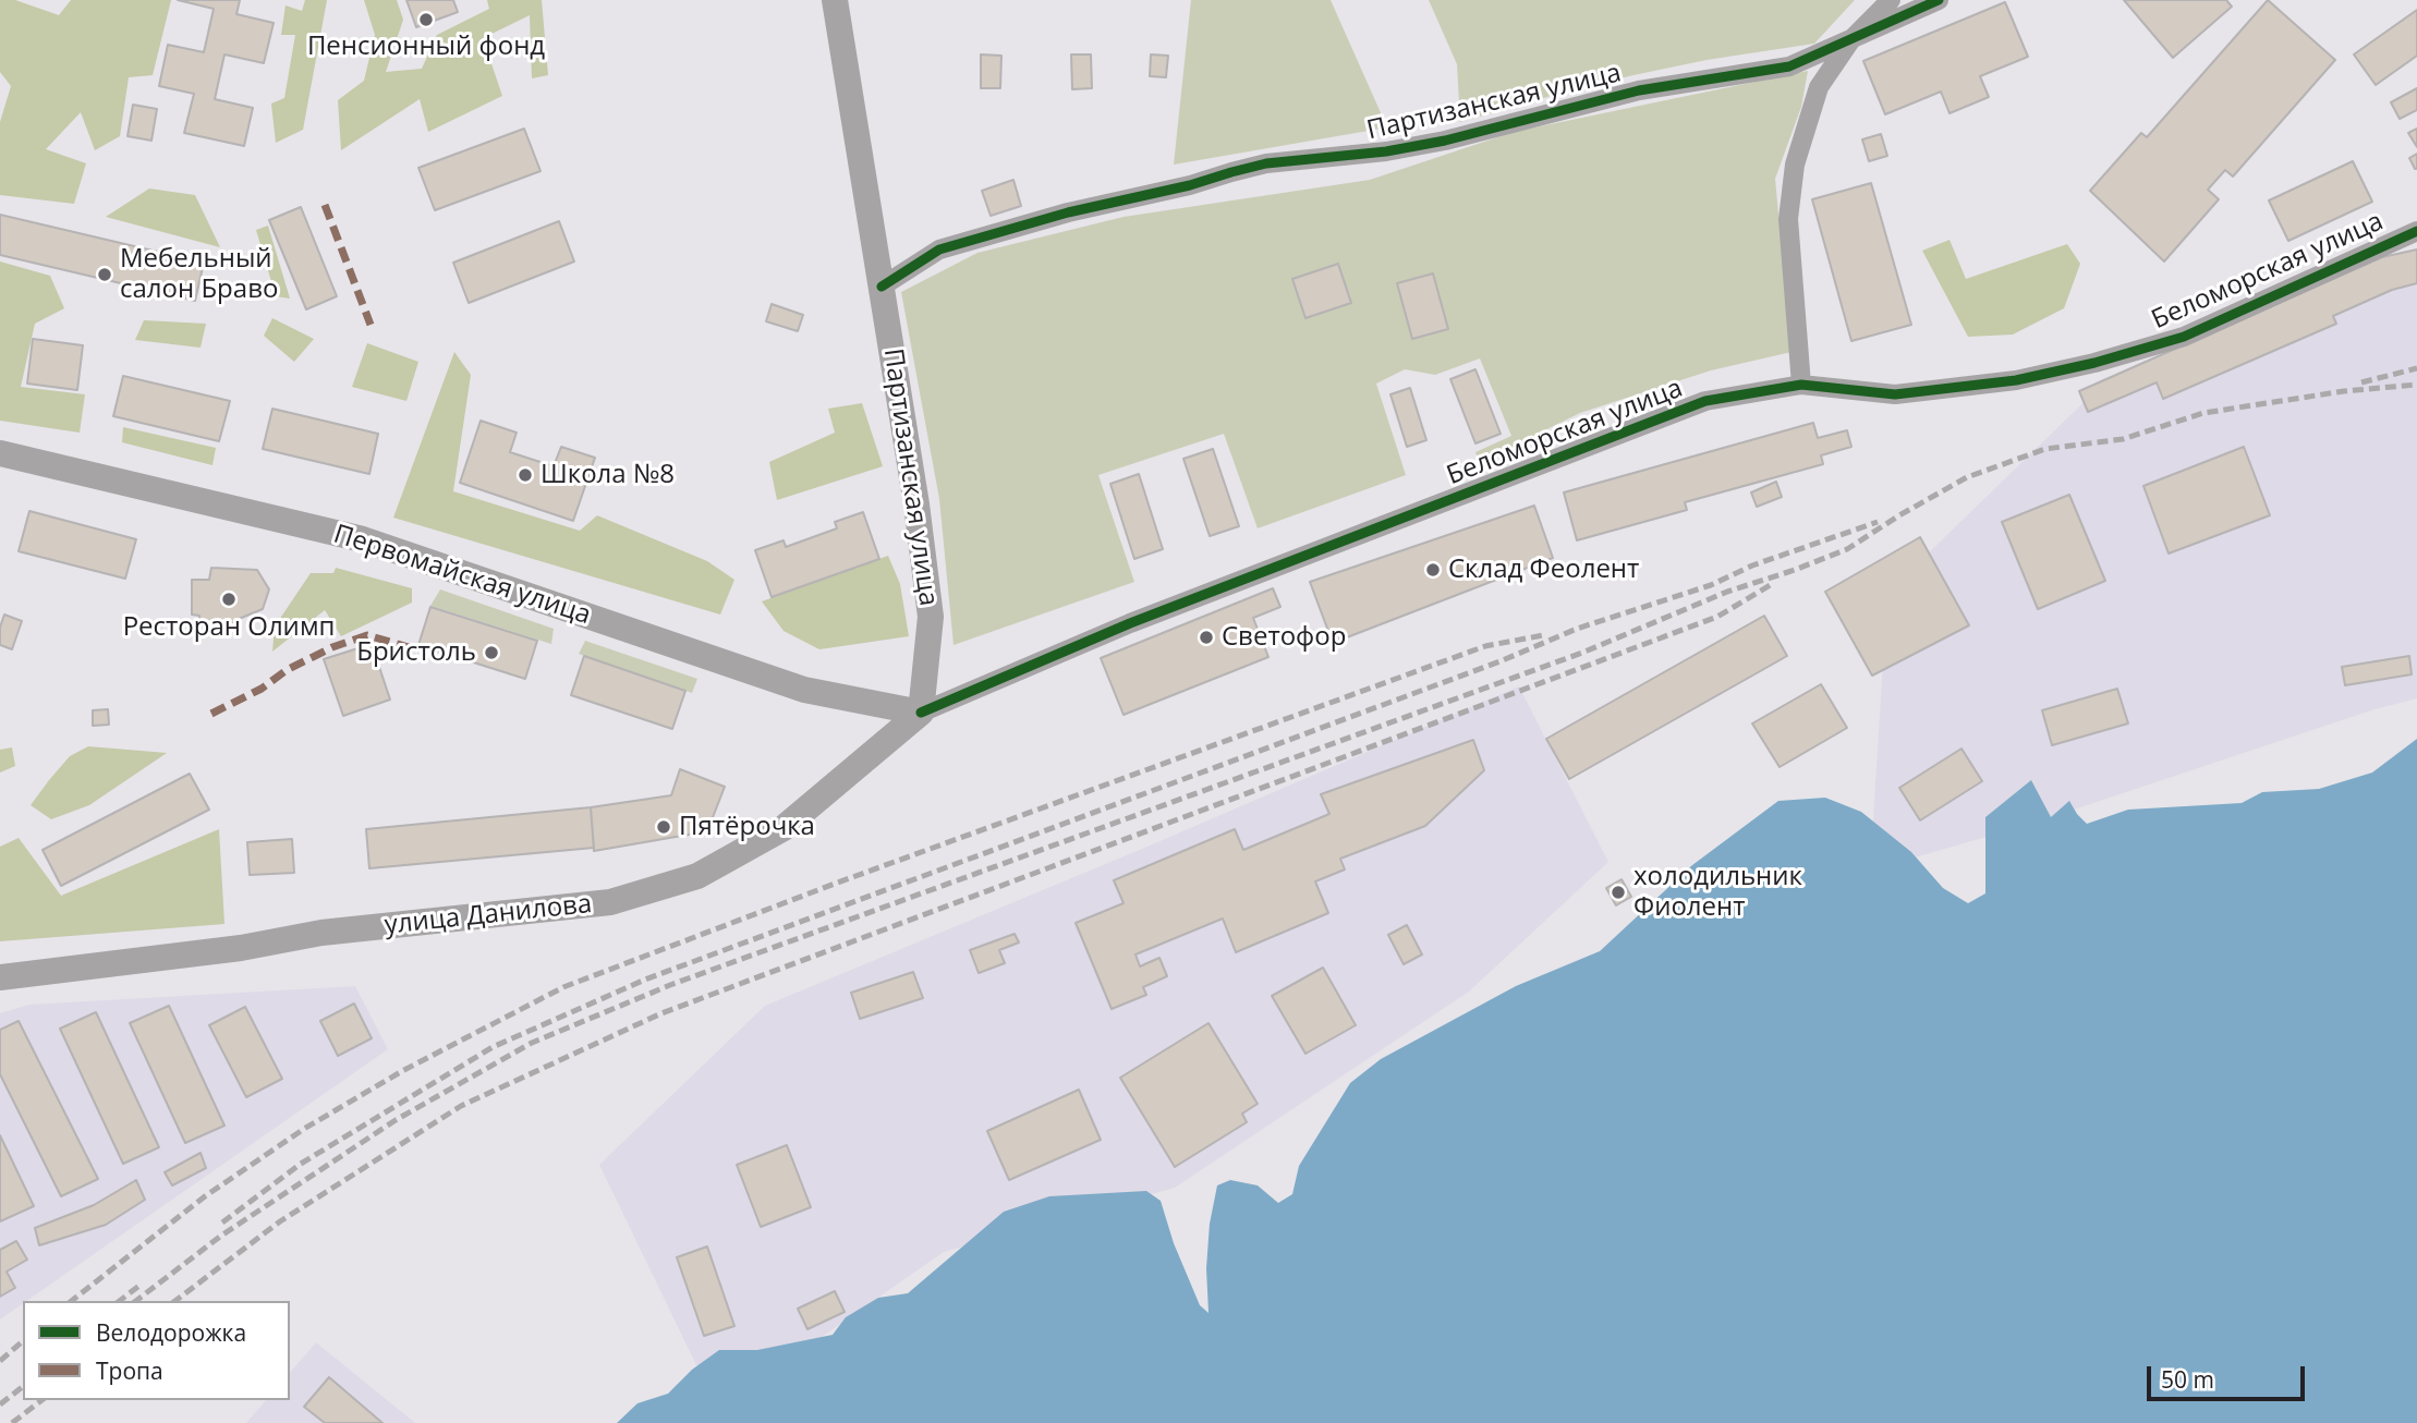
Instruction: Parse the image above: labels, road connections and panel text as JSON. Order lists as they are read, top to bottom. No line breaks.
{"streets":{"main road":["Партизанская улица","Первомайская улица","улица Данилова"],"street":["Беломорская улица"]},"crossings":[["Партизанская улица","Беломорская улица"],["Партизанская улица","Первомайская улица"],["Партизанская улица","улица Данилова"],["Беломорская улица","Первомайская улица"],["Беломорская улица","улица Данилова"],["Первомайская улица","улица Данилова"]],"places":["Пенсионный фонд","Мебельный салон Браво","Школа №8","Склад Феолент","Ресторан Олимп","Светофор","Бристоль","Пятёрочка","холодильник Фиолент"],"legend":["Велодорожка","Тропа"],"scale_bar":"50 m"}
